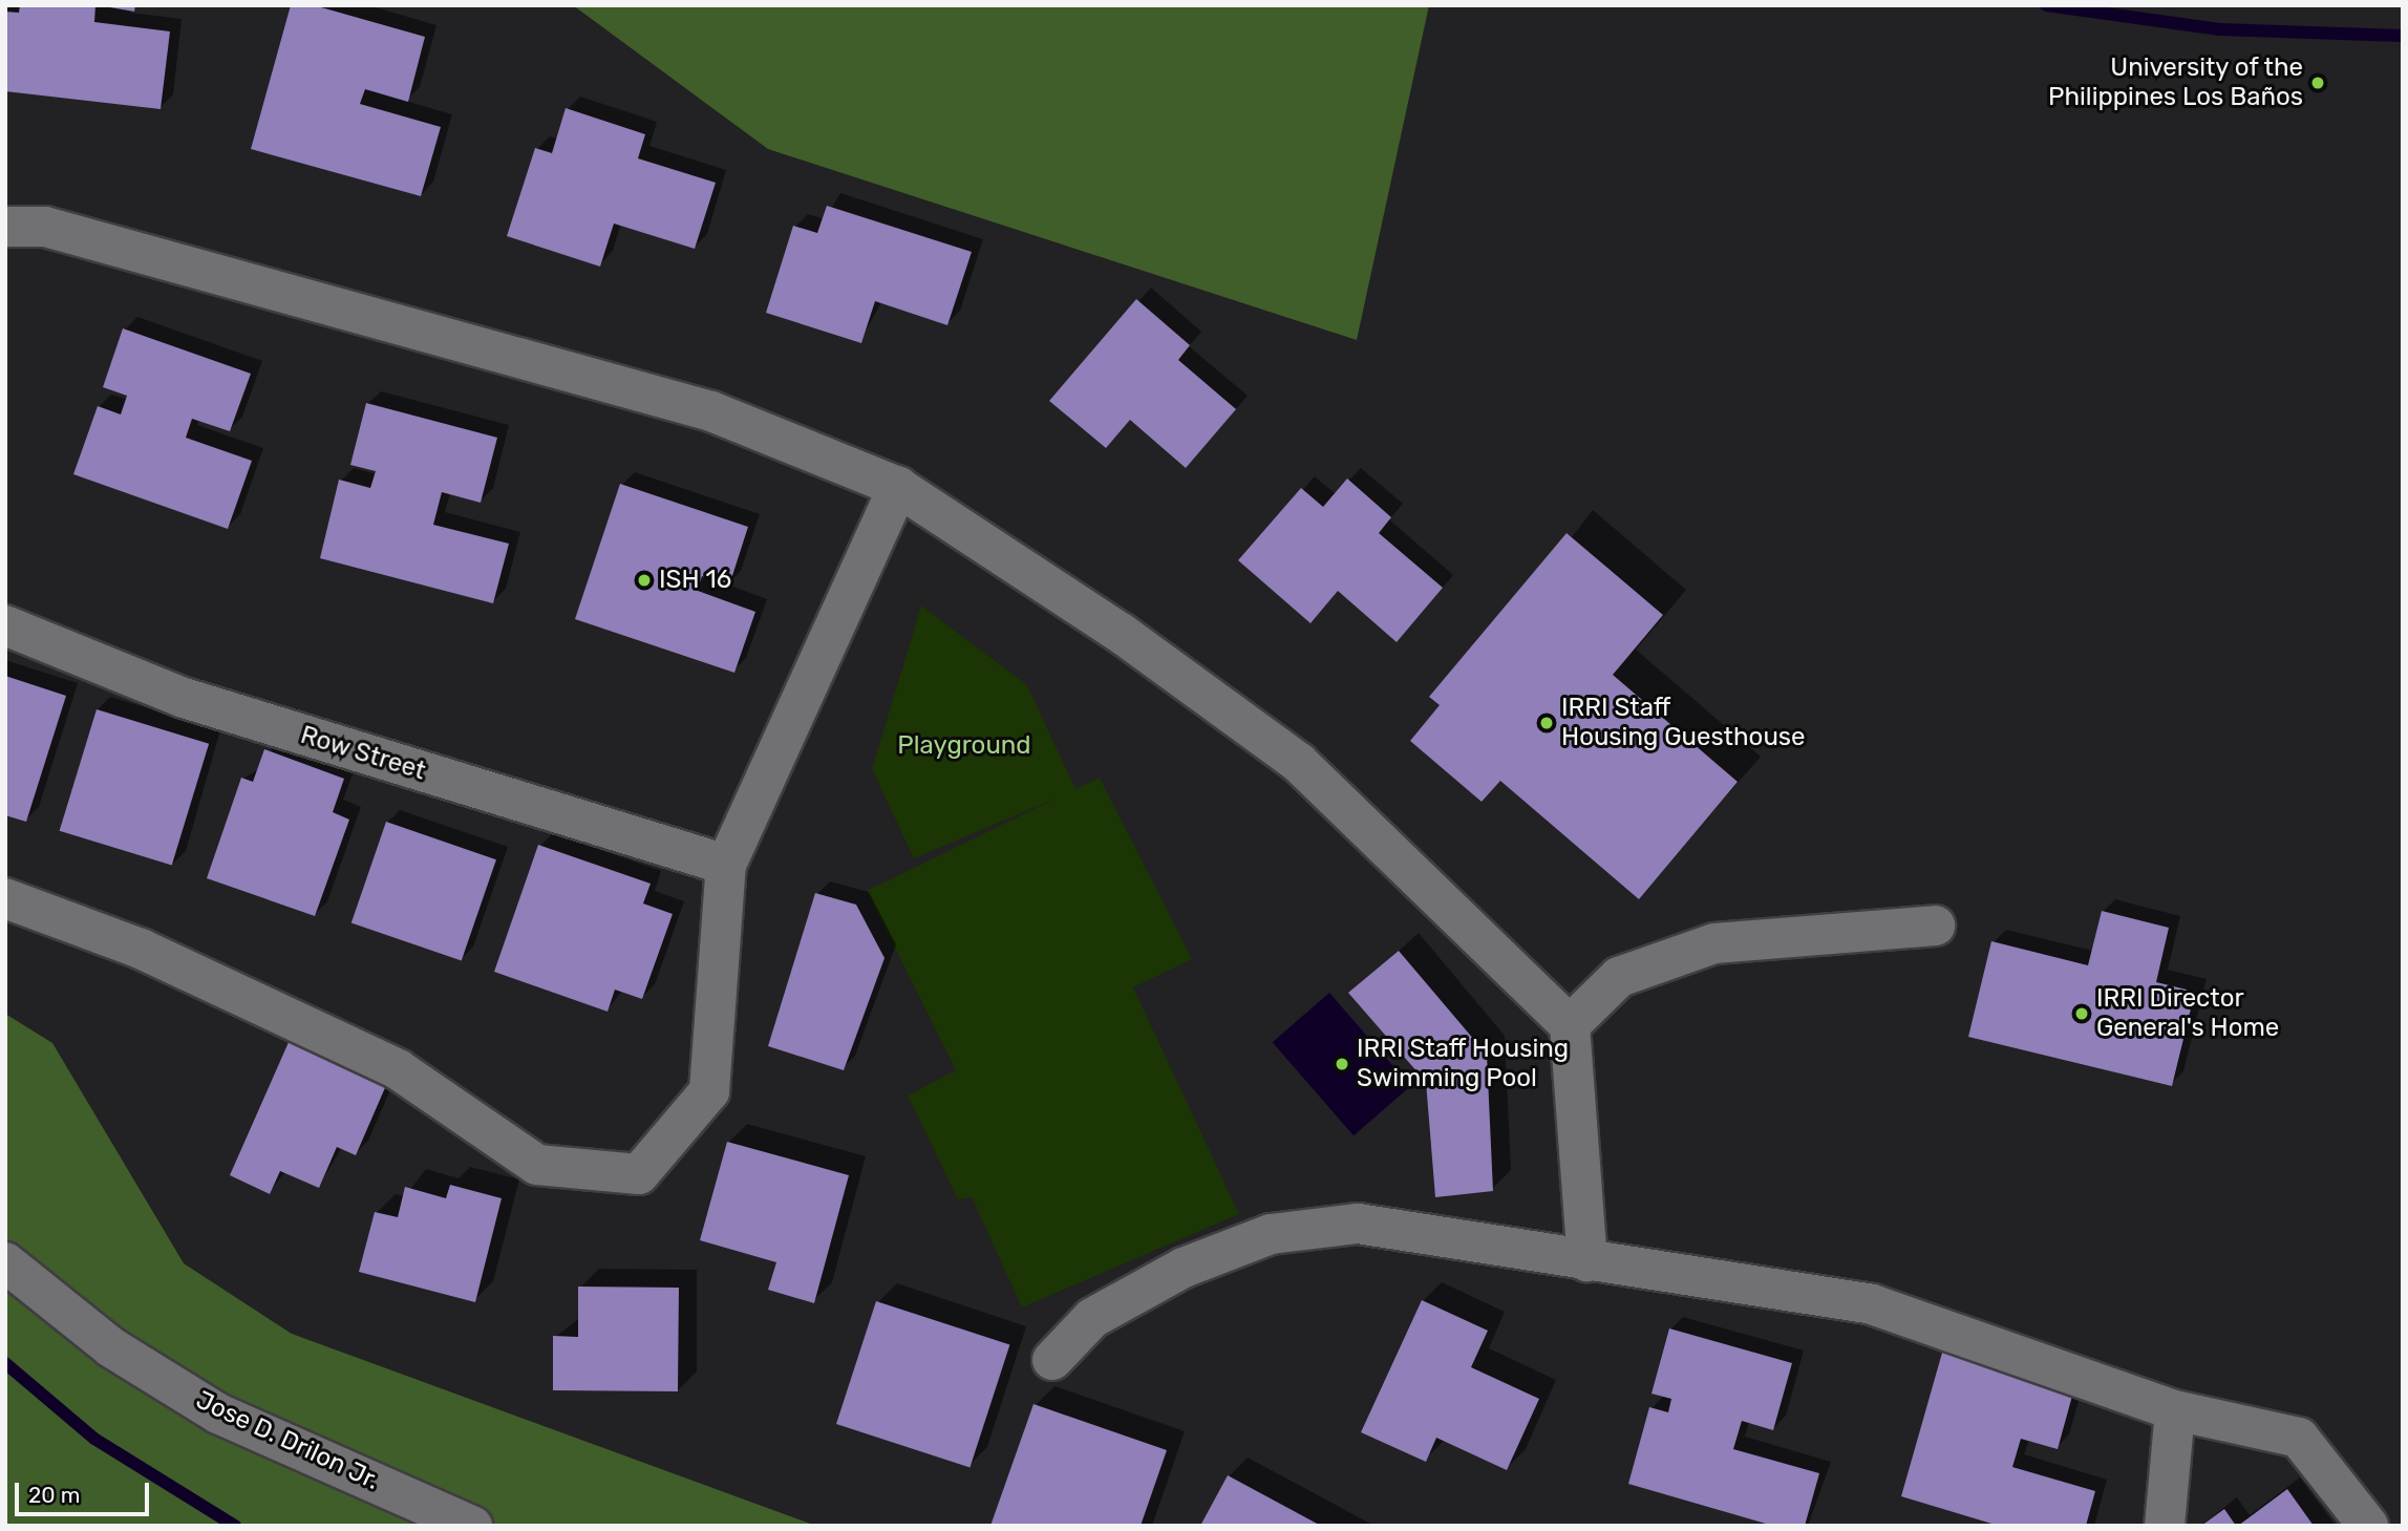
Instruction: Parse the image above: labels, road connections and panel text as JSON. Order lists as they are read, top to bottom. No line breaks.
{"streets":{"street":["Row Street","Jose D. Drilon Jr."]},"parks":["Playground"],"places":["University of the Philippines Los Baños","ISH 16","IRRI Staff Housing Guesthouse","IRRI Director General's Home","IRRI Staff Housing Swimming Pool"],"scale_bar":"20 m"}
